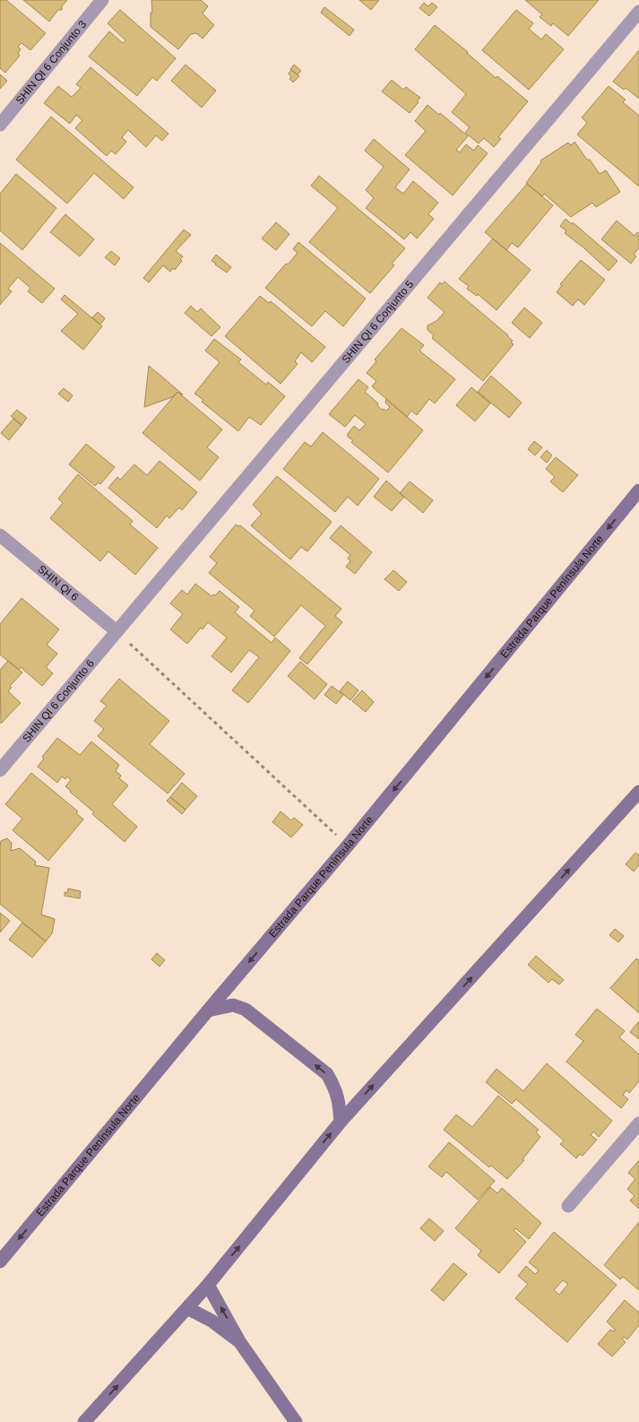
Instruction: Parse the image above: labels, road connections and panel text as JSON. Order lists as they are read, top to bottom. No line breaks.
{"streets":{"main road":["Estrada Parque Península Norte"],"street":["SHIN QI 6 Conjunto 3","SHIN QI 6 Conjunto 5","SHIN QI 6","SHIN QI 6 Conjunto 6"]},"crossings":[["SHIN QI 6 Conjunto 5","SHIN QI 6"],["SHIN QI 6 Conjunto 5","SHIN QI 6 Conjunto 6"],["SHIN QI 6","SHIN QI 6 Conjunto 6"]],"one_way":["Estrada Parque Península Norte"]}
